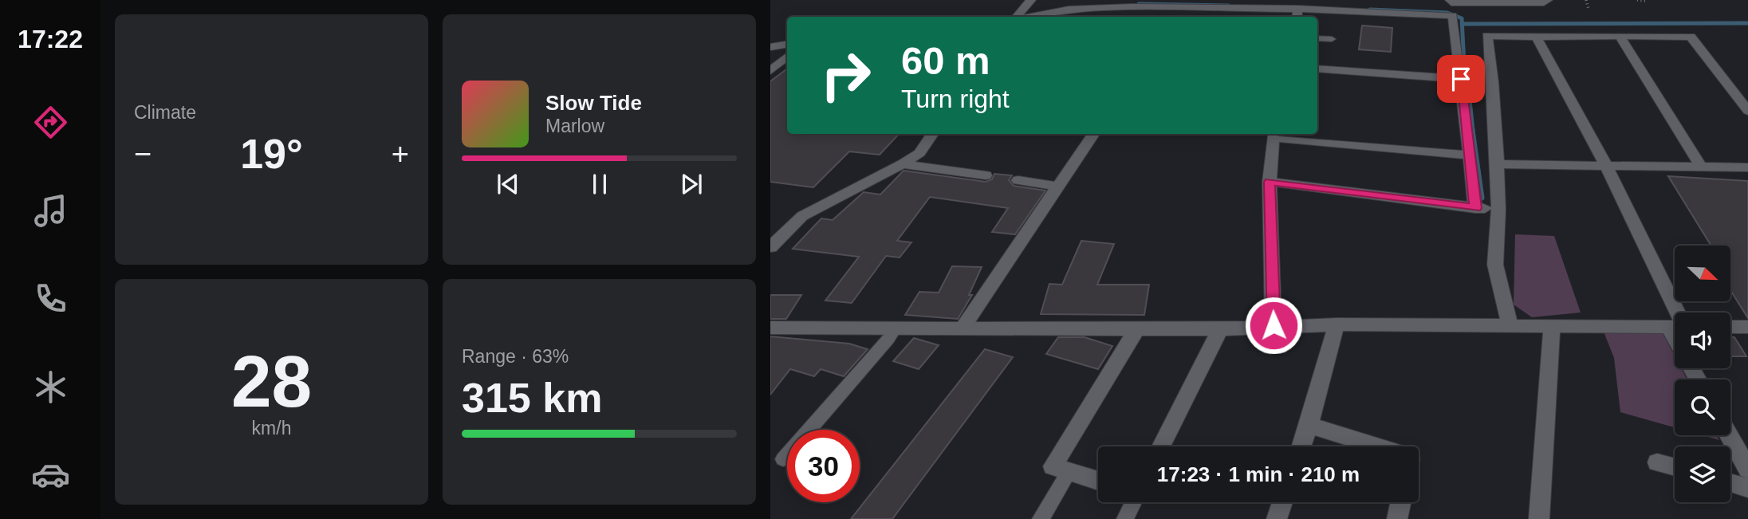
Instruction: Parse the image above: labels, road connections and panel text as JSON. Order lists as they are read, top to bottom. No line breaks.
{"north":"bottom right","page":{"tabs":"17:22","tile":["Climate",["28","km/h"],["Range · 63%","315 km"]],"turn":["60 m","Turn right"],"song":["Slow Tide","Marlow"],"heat":["−","19°","+"],"limit":"30","trip":"17:23 · 1 min · 210 m"}}
